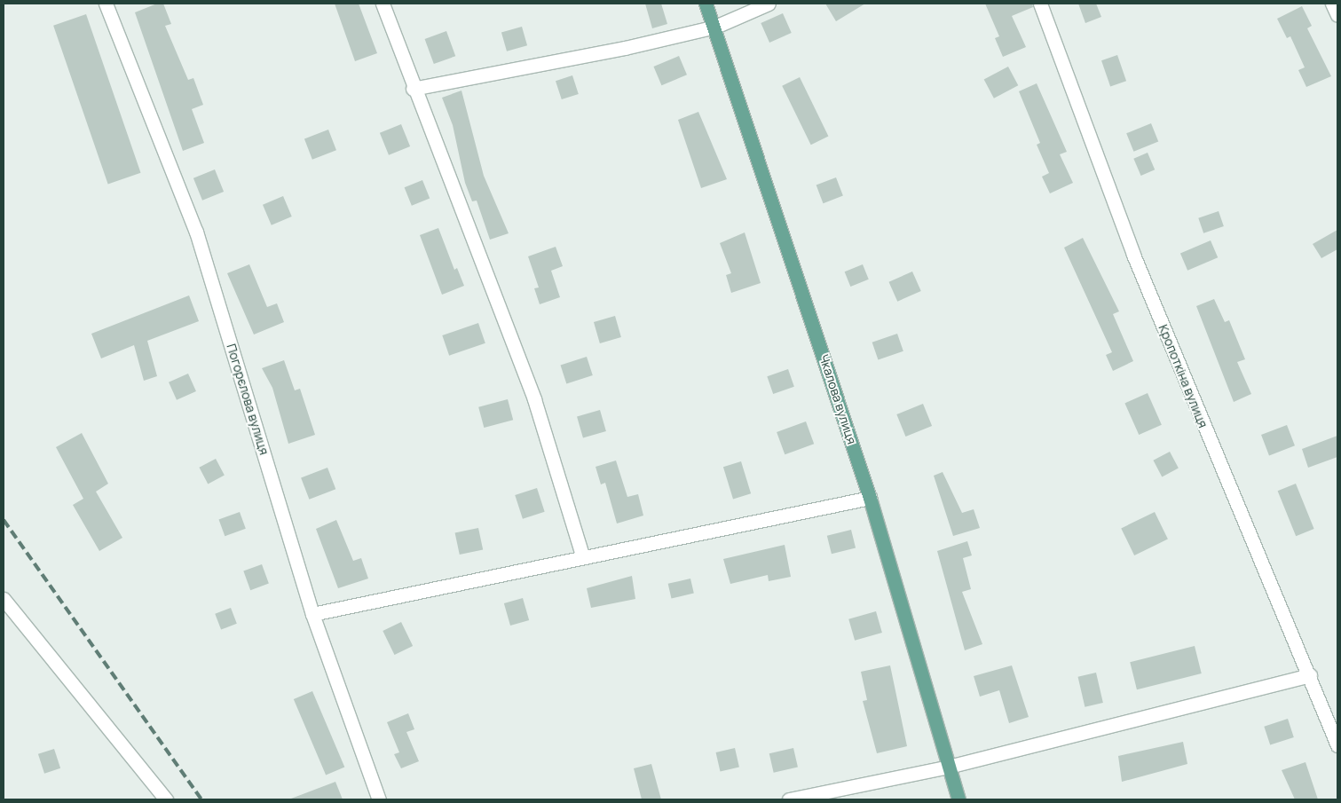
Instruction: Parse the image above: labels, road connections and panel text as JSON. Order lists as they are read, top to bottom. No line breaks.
{"streets":{"main road":["Чкалова вулиця"],"street":["Кропоткіна вулиця","Погорєлова вулиця"]}}
